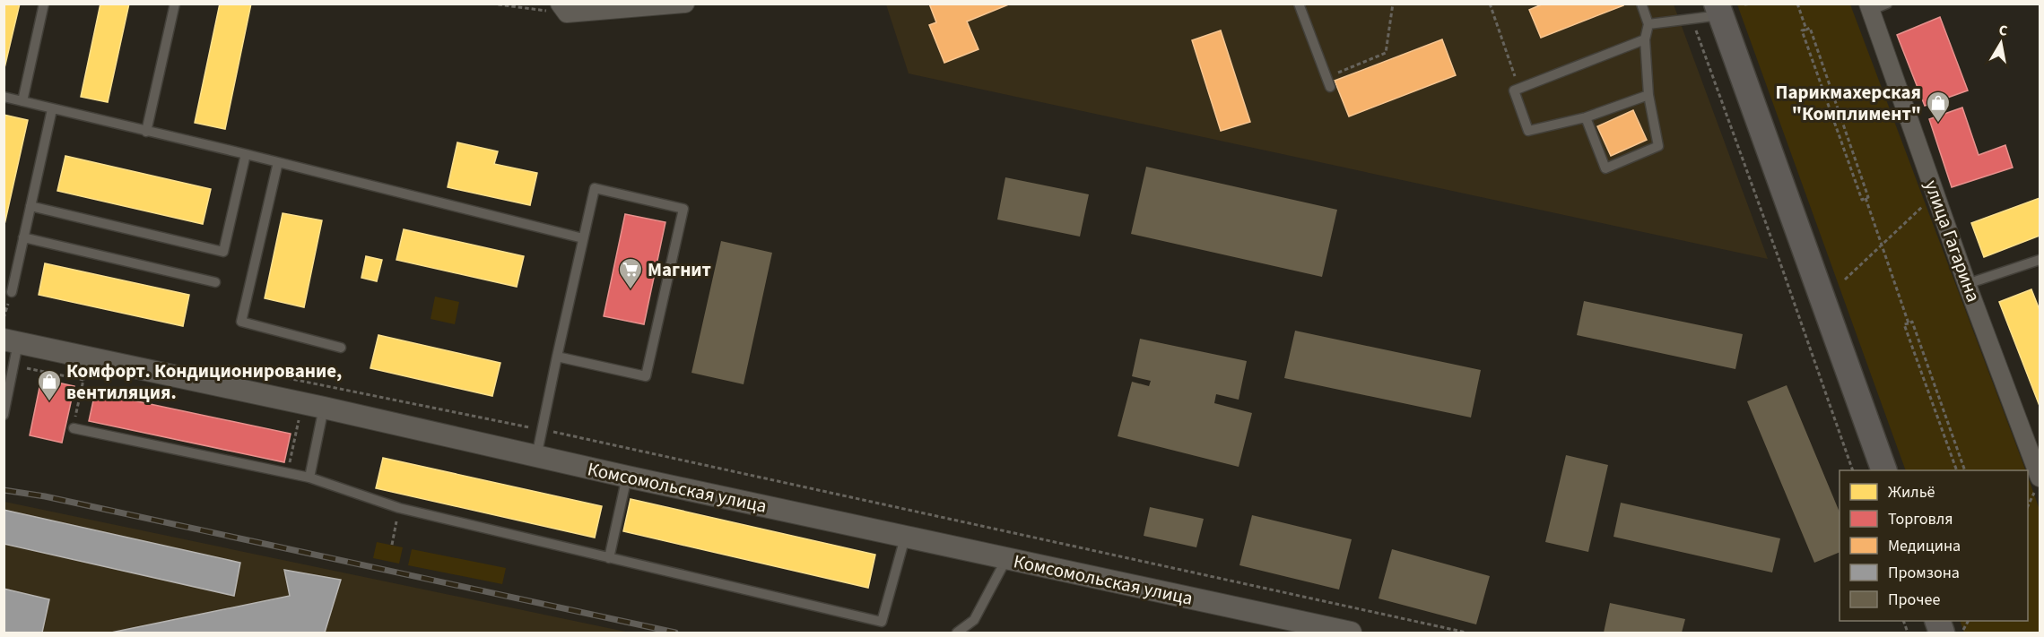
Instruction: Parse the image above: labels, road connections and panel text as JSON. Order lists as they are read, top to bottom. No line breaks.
{"streets":{"street":["улица Гагарина","Комсомольская улица"]},"places":{"shop":["Парикмахерская \"Комплимент\"","Комфорт. Кондиционирование, вентиляция."],"supermarket":["Магнит"]},"legend":["Жильё","Торговля","Медицина","Промзона","Прочее"],"north":"top"}
